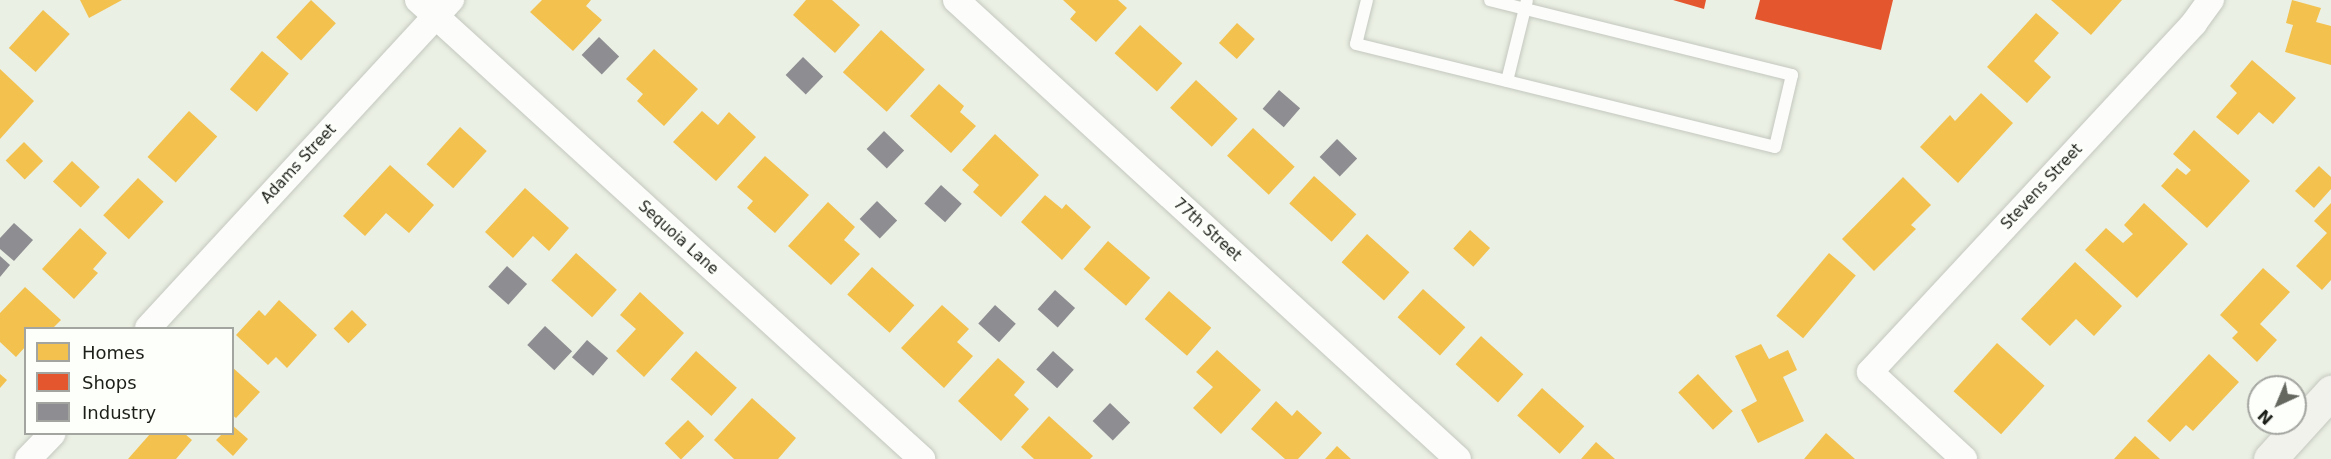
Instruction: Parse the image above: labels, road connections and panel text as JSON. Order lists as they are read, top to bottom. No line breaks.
{"streets":{"street":["Adams Street","Stevens Street","77th Street","Sequoia Lane"]},"crossings":[["Adams Street","Sequoia Lane"]],"legend":["Homes","Shops","Industry"],"north":"bottom left"}
